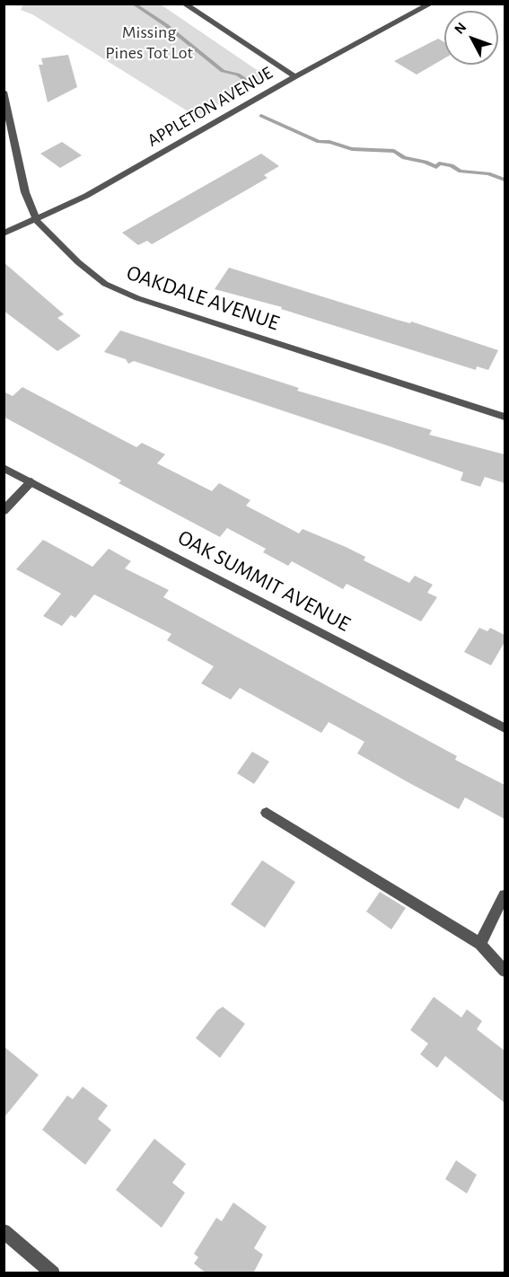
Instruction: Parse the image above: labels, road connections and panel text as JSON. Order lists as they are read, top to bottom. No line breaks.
{"streets":{"street":["APPLETON AVENUE","OAKDALE AVENUE","OAK SUMMIT AVENUE"]},"crossings":[["APPLETON AVENUE","OAKDALE AVENUE"]],"parks":["Missing Pines Tot Lot"],"north":"top left"}
